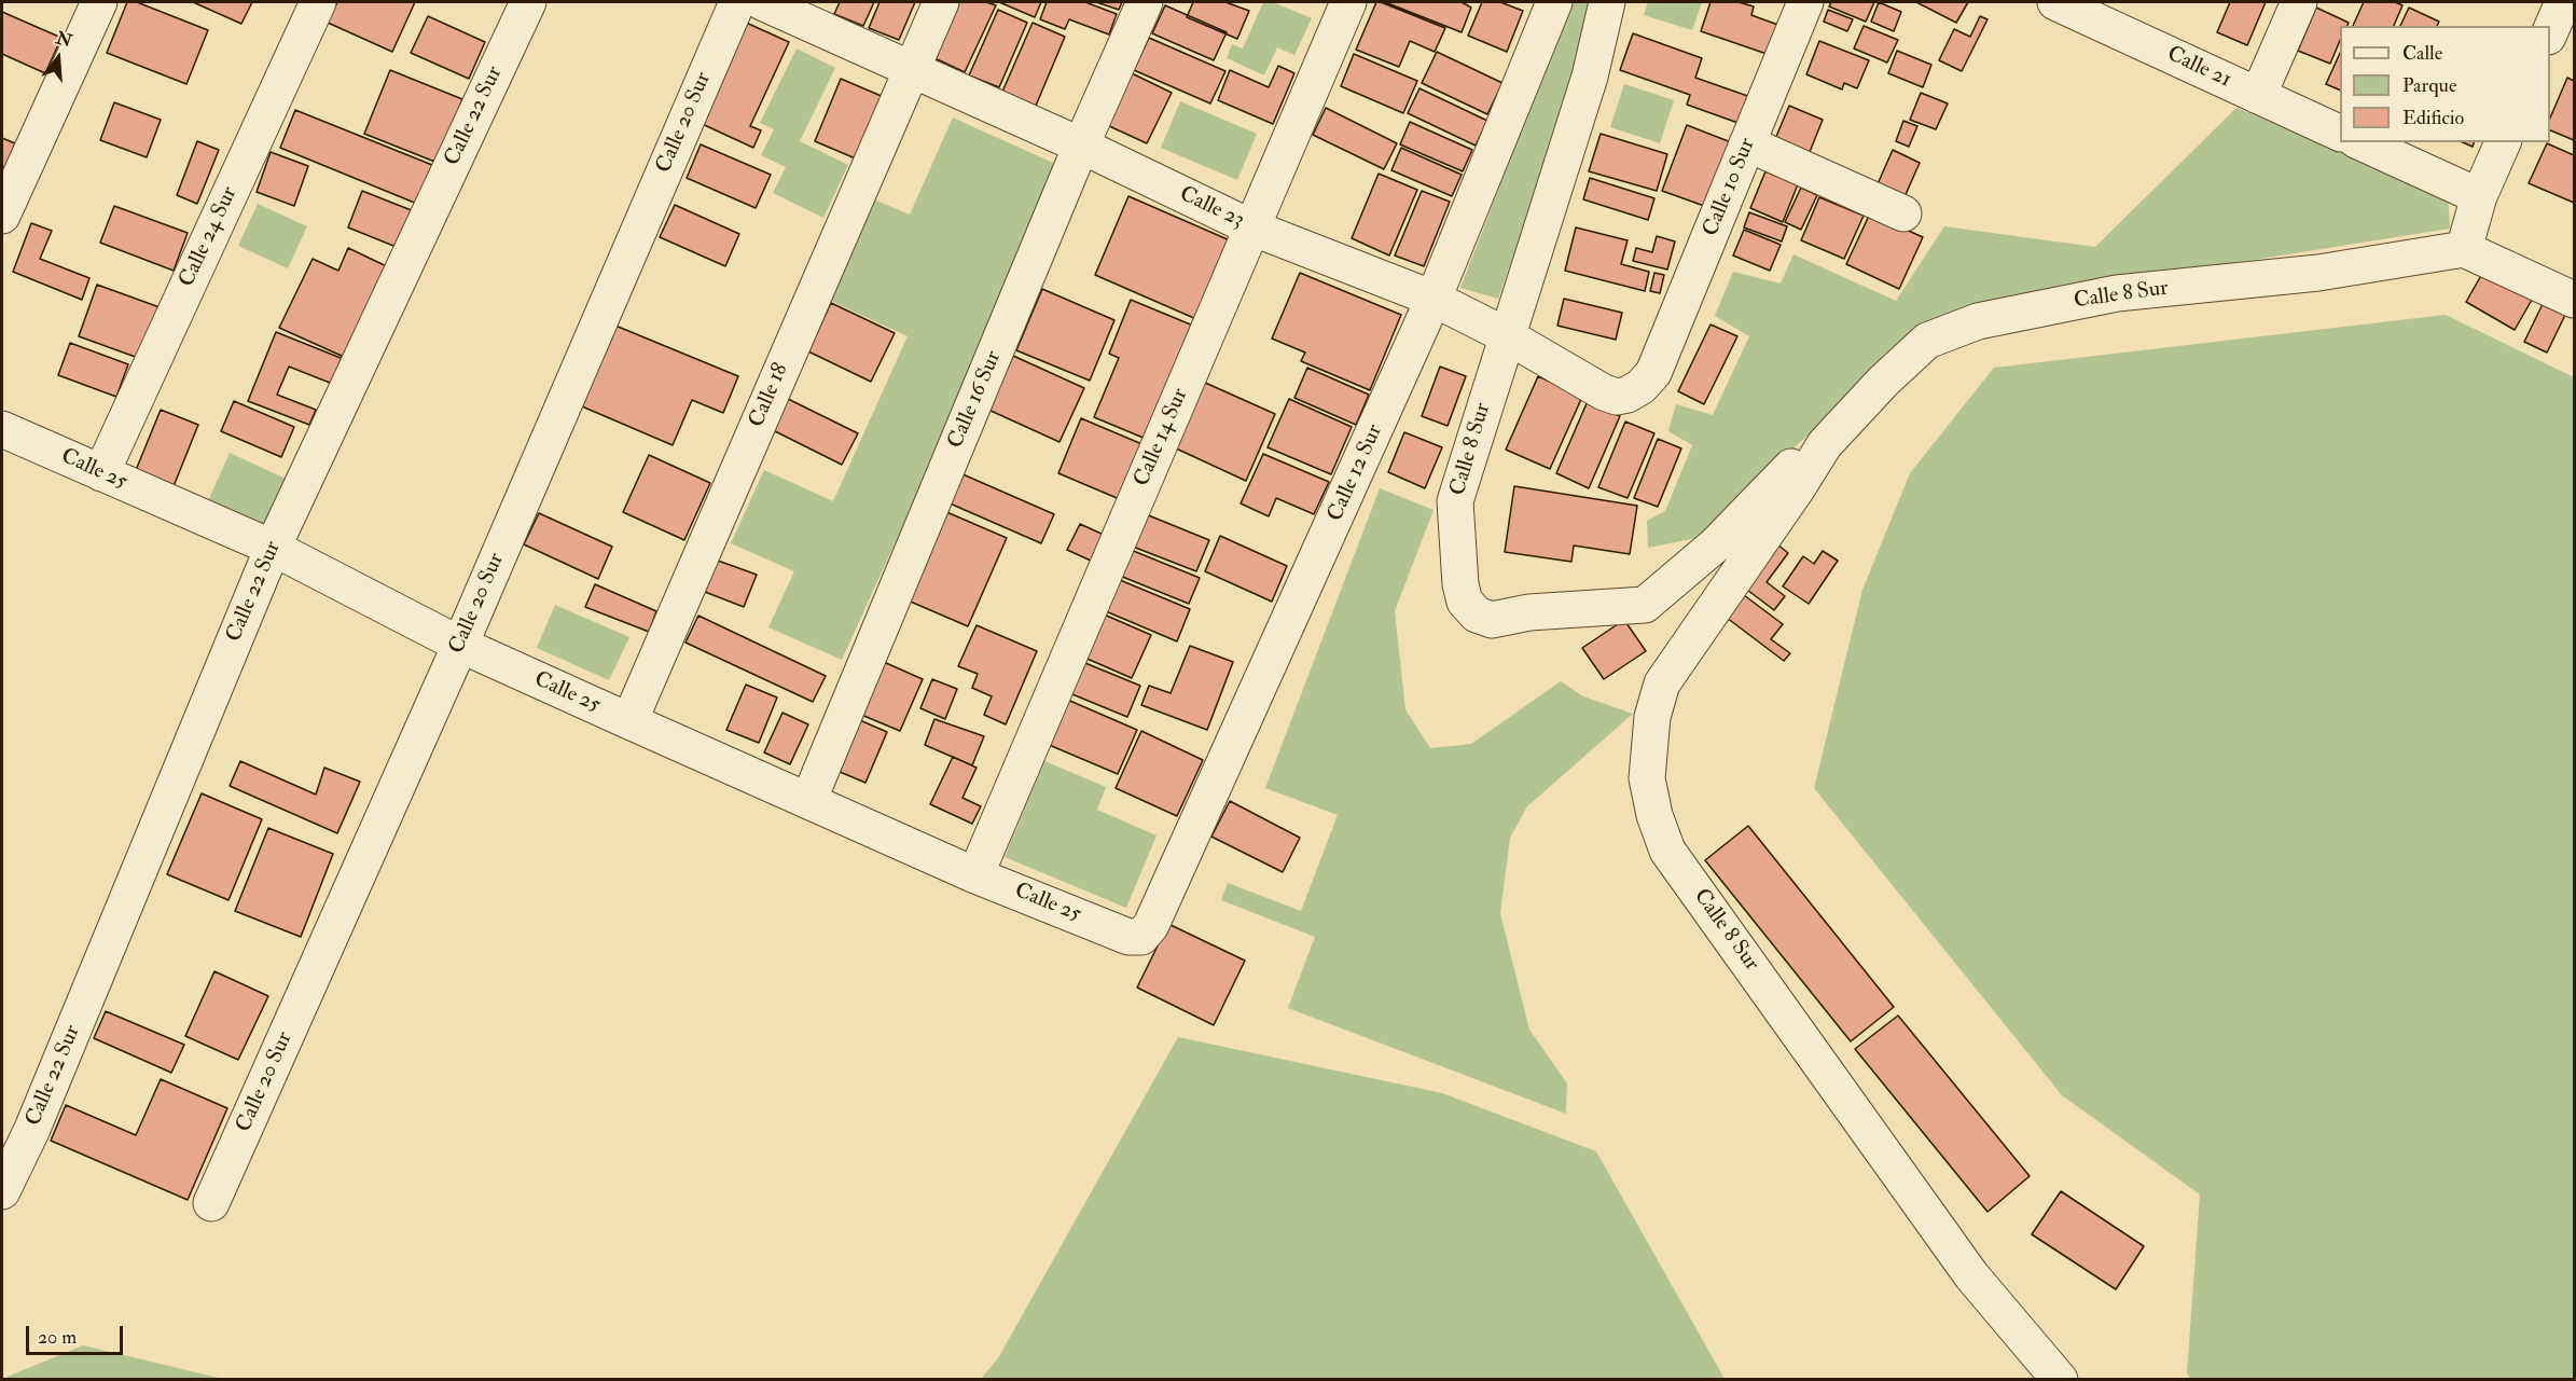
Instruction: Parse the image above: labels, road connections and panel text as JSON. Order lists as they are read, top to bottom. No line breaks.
{"streets":{"street":["Calle 21","Calle 22 Sur","Calle 20 Sur","Calle 10 Sur","Calle 23","Calle 24 Sur","Calle 8 Sur","Calle 18","Calle 16 Sur","Calle 14 Sur","Calle 25","Calle 12 Sur"]},"crossings":[["Calle 22 Sur","Calle 25"],["Calle 20 Sur","Calle 25"],["Calle 10 Sur","Calle 23"],["Calle 23","Calle 8 Sur"],["Calle 23","Calle 18"],["Calle 23","Calle 16 Sur"],["Calle 23","Calle 14 Sur"],["Calle 23","Calle 12 Sur"],["Calle 24 Sur","Calle 25"],["Calle 18","Calle 25"],["Calle 16 Sur","Calle 25"],["Calle 14 Sur","Calle 25"],["Calle 25","Calle 12 Sur"]],"legend":["Calle","Parque","Edificio"],"scale_bar":"20 m","north":"top"}
